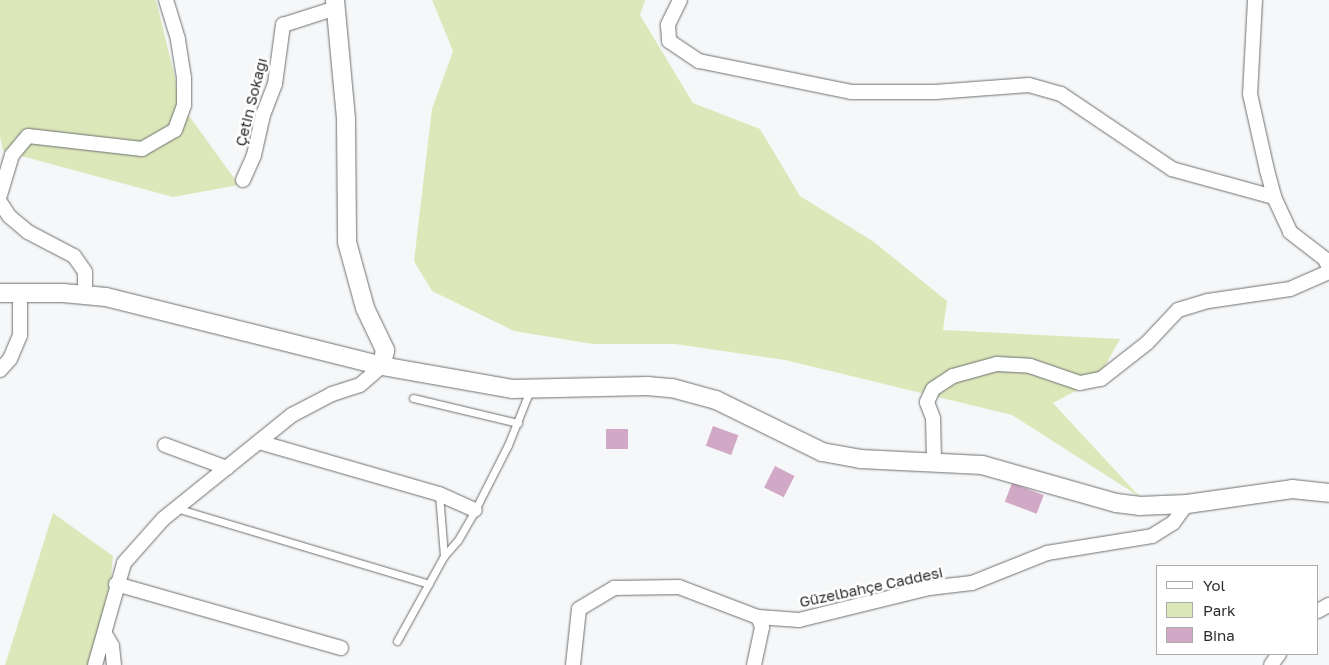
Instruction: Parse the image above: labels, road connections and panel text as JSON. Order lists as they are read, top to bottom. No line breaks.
{"streets":{"street":["Çetin Sokağı","Güzelbahçe Caddesi"]},"legend":["Yol","Park","Bina"]}
